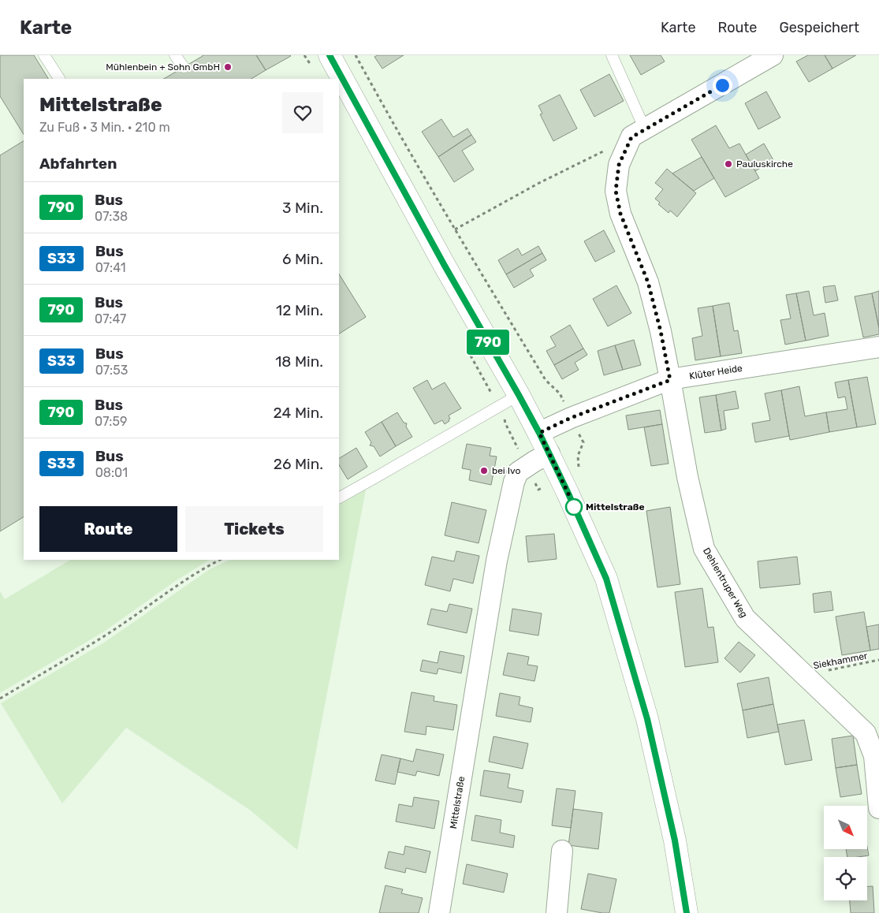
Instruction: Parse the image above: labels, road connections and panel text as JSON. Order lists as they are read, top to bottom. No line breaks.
{"streets":{"street":["Klüter Heide","Dehlentruper Weg","Mittelstraße"],"path":["Siekhammer"]},"crossings":[["Klüter Heide","Dehlentruper Weg"],["Dehlentruper Weg","Siekhammer"]],"places":["Mühlenbein + Sohn GmbH","Pauluskirche","bei Ivo","Mittelstraße"],"lines":["bus line 790"],"north":"bottom right","page":{"header":"Karte","nav":["Karte","Route","Gespeichert"],"on_map":"790","heading":[["Mittelstraße","Zu Fuß · 3 Min. · 210 m"],"Abfahrten"],"list":[{"mark":"790","name":"Bus","note":"07:38","value":"3 Min."},{"mark":"S33","name":"Bus","note":"07:41","value":"6 Min."},{"mark":"790","name":"Bus","note":"07:47","value":"12 Min."},{"mark":"S33","name":"Bus","note":"07:53","value":"18 Min."},{"mark":"790","name":"Bus","note":"07:59","value":"24 Min."},{"mark":"S33","name":"Bus","note":"08:01","value":"26 Min."}],"buttons":["Route","Tickets"]}}
